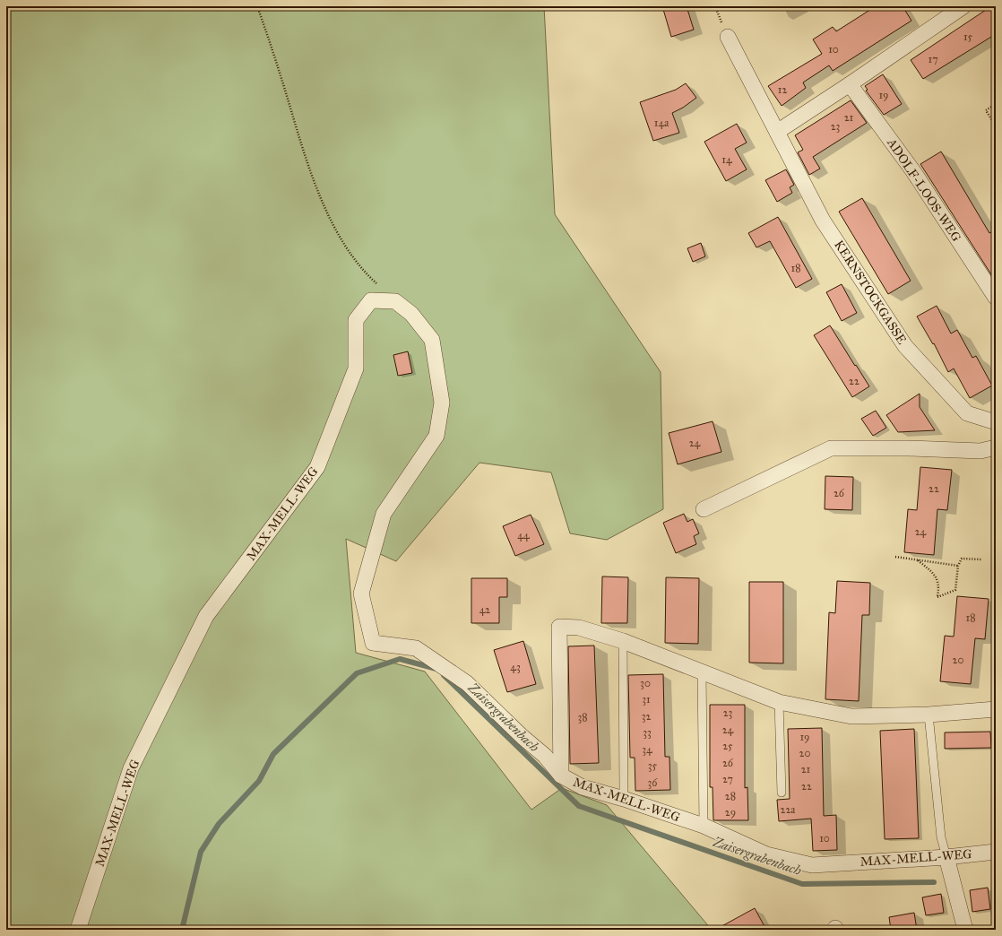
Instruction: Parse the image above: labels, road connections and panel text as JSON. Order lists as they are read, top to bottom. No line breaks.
{"streets":{"street":["ADOLF-LOOS-WEG","KERNSTOCKGASSE","MAX-MELL-WEG"]},"water":["Zaisergrabenbach"],"house_numbers":["15","10","17","12","19","21","14a","23","14","18","22","24","22","26","24","44","42","18","20","43","30","31","23","32","38","24","33","19","25","34","20","26","35","21","27","36","22","28","22a","29","10"]}
